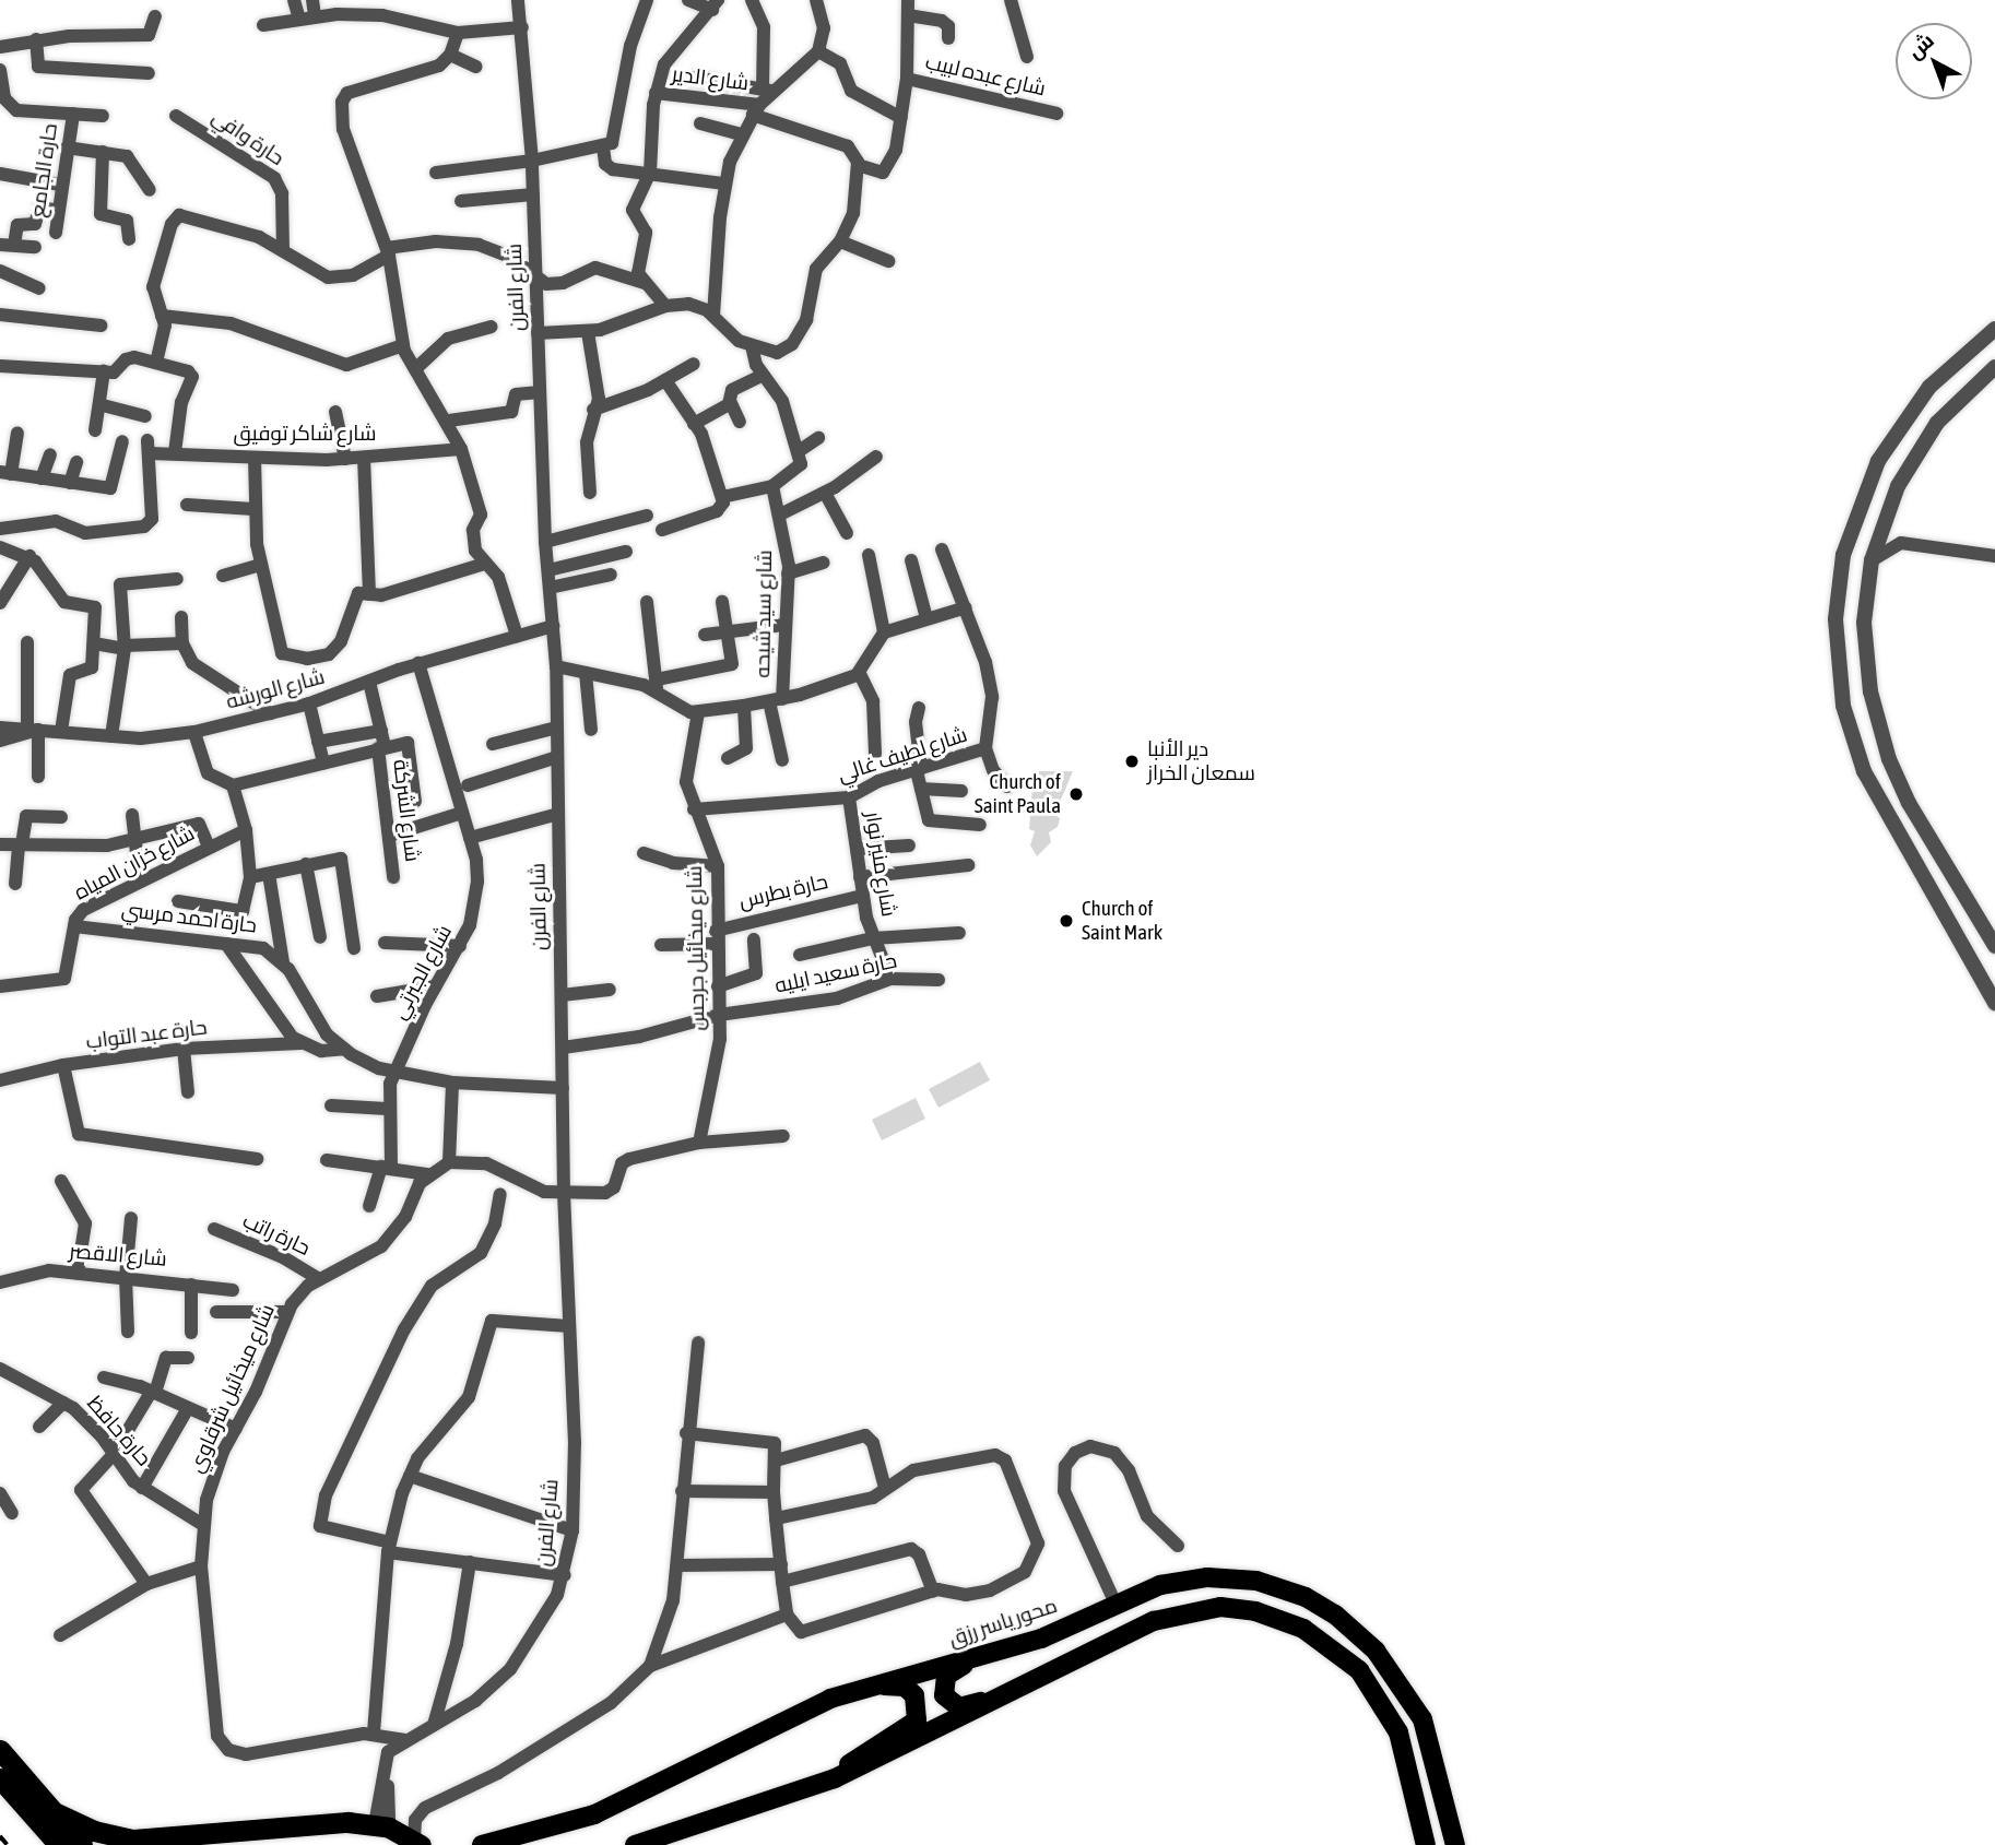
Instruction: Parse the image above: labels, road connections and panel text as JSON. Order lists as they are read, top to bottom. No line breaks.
{"streets":{"main road":["محور ياسر رزق"],"street":["شارع عبده لبيب","شارع الدير","حارة وافي","حارة الجامع","شارع الفرن","شارع شاكر توفيق","شارع سيد شيحه","شارع الورشه","شارع لطيف غالي","شارع الشركة","شارع خزان المياه","شارع منير نوار","حارة بطرس","حارة احمد مرسي","شارع ميخائيل جرجس","شارع الجبرتي","حارة سعيد ايليه","حارة عبد التواب","حارة راتب","شارع الاقصر","شارع ميخائيل شرقاوي","حارة حافظ"]},"crossings":[["شارع الفرن","شارع الورشه"],["شارع الفرن","حارة سعيد ايليه"],["شارع الفرن","شارع ميخائيل شرقاوي"],["شارع الورشه","شارع الشركة"],["شارع الورشه","شارع الجبرتي"],["شارع لطيف غالي","شارع منير نوار"],["شارع لطيف غالي","شارع ميخائيل جرجس"],["شارع خزان المياه","حارة احمد مرسي"],["شارع منير نوار","حارة بطرس"],["شارع منير نوار","حارة سعيد ايليه"],["حارة بطرس","شارع ميخائيل جرجس"],["شارع ميخائيل جرجس","حارة سعيد ايليه"],["حارة راتب","شارع ميخائيل شرقاوي"],["شارع ميخائيل شرقاوي","حارة حافظ"]],"places":["دير الأنبا سمعان الخراز","Church of Saint Paula","Church of Saint Mark"],"north":"top left"}
